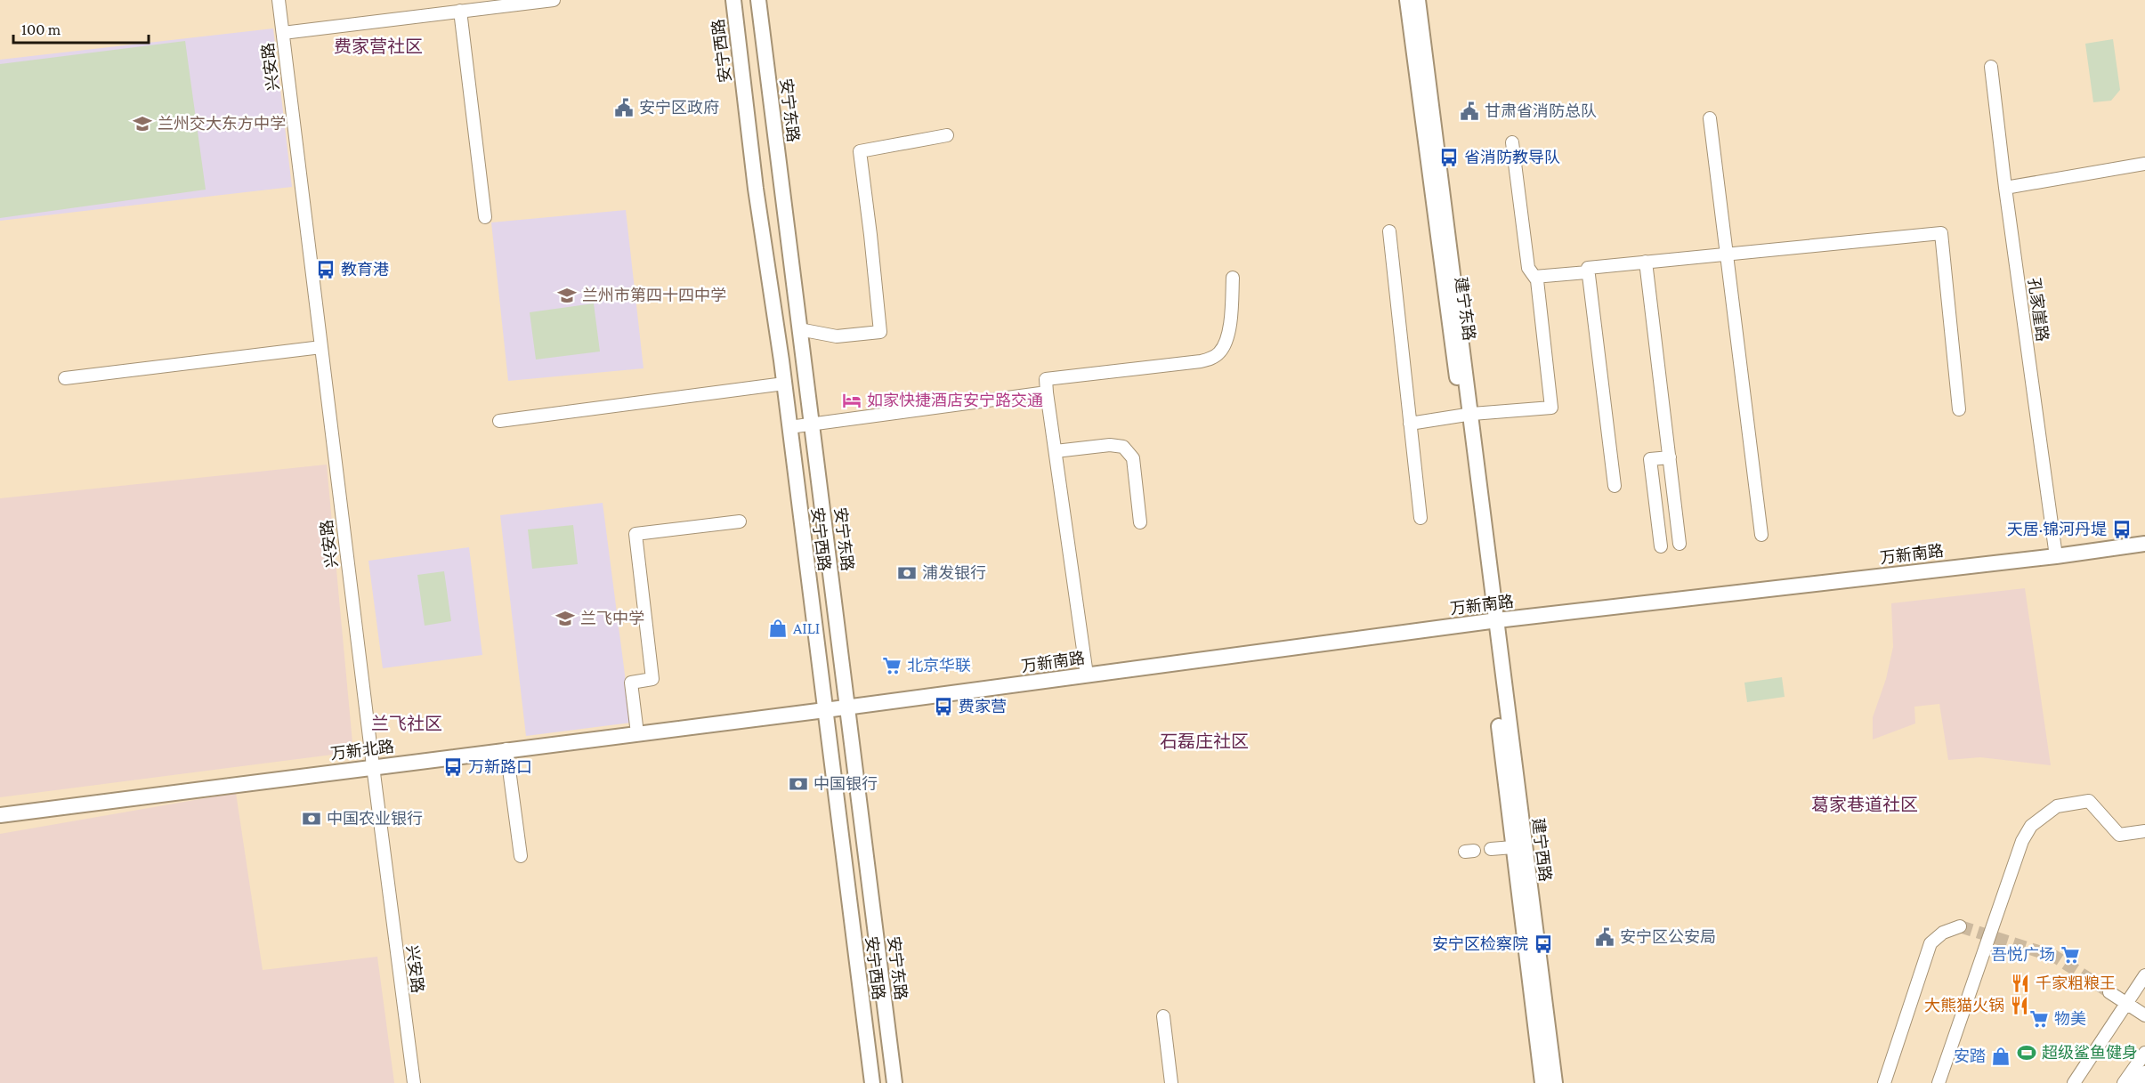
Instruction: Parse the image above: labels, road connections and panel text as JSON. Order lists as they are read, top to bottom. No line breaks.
{"streets":{"main road":["安宁西路","安宁东路","建宁东路","万新南路","万新北路","建宁西路"],"street":["兴安路","孔家崖路"]},"crossings":[["安宁西路","万新南路"],["安宁西路","万新北路"],["兴安路","万新北路"],["安宁东路","万新南路"],["建宁东路","万新南路"],["建宁东路","建宁西路"],["孔家崖路","万新南路"],["万新南路","万新北路"],["万新南路","建宁西路"]],"districts":["费家营社区","兰飞社区","石磊庄社区","葛家巷道社区"],"places":{"public building":["安宁区政府","甘肃省消防总队","安宁区公安局"],"school or university":["兰州交大东方中学","兰州市第四十四中学","兰飞中学"],"bus stop":["省消防教导队","教育港","天居·锦河丹堤","费家营","万新路口","安宁区检察院"],"hotel":["如家快捷酒店安宁路交通"],"bank":["浦发银行","中国银行","中国农业银行"],"shop":["AILI","安踏"],"supermarket":["北京华联","吾悦广场","物美"],"restaurant":["千家粗粮王","大熊猫火锅"],"sports":["超级鲨鱼健身"]},"scale_bar":"100 m"}
